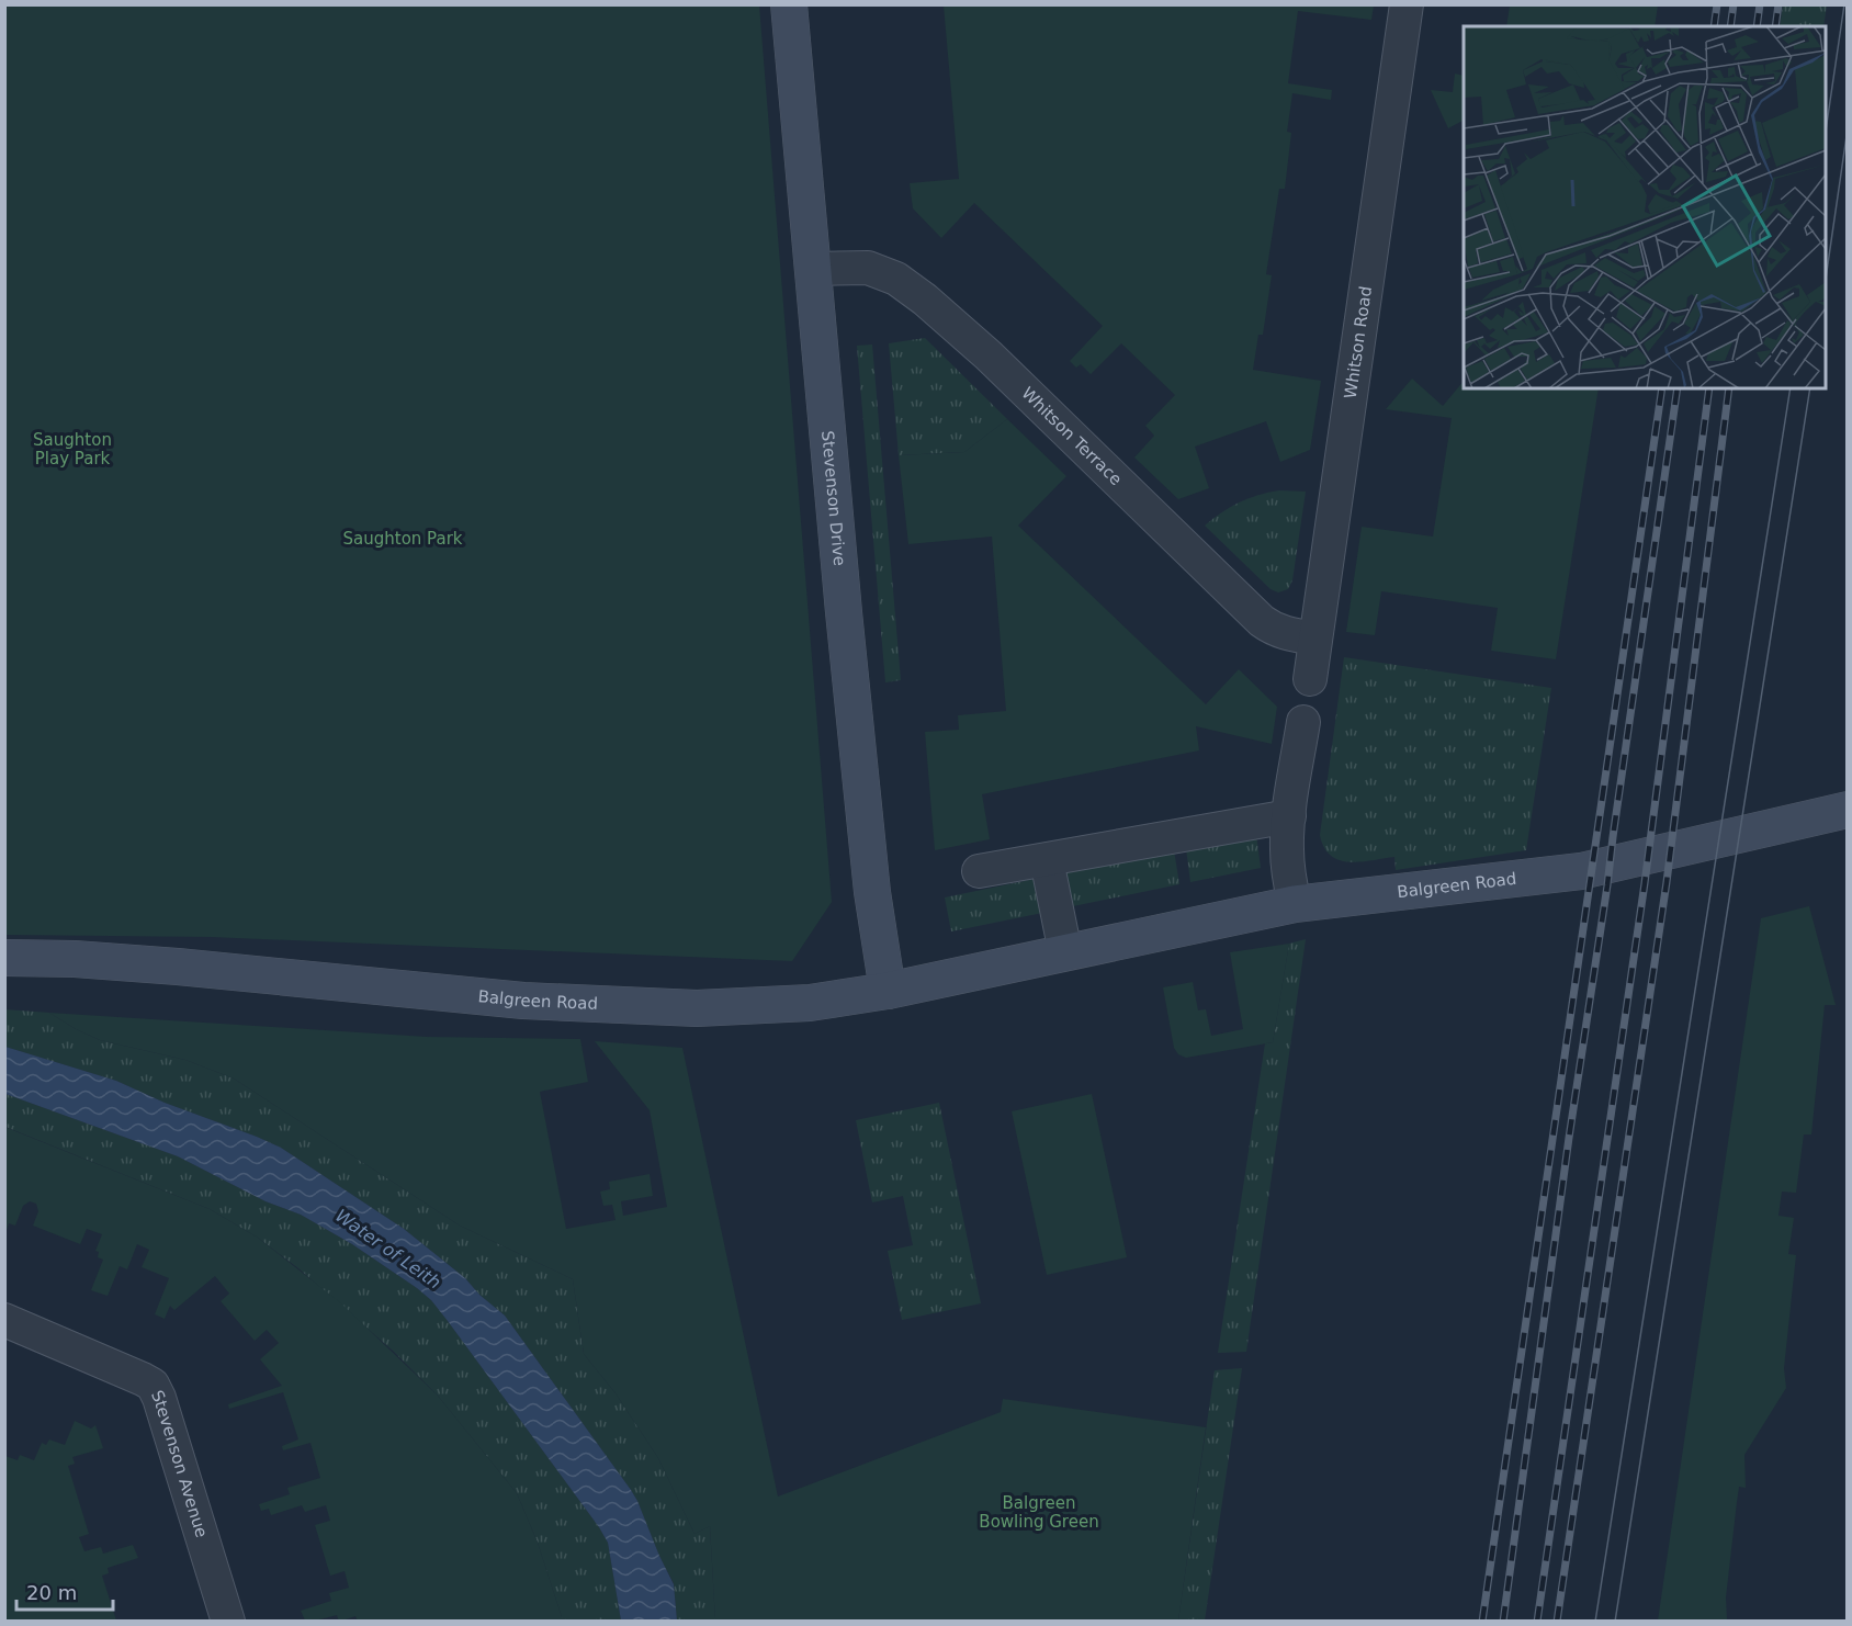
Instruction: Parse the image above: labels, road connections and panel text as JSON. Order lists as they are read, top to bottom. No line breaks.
{"streets":{"street":["Whitson Road","Whitson Terrace","Stevenson Drive","Balgreen Road","Stevenson Avenue"]},"crossings":[["Whitson Road","Whitson Terrace"],["Whitson Terrace","Stevenson Drive"],["Stevenson Drive","Balgreen Road"]],"water":["Water of Leith"],"parks":["Saughton Play Park","Saughton Park","Balgreen Bowling Green"],"scale_bar":"20 m"}
